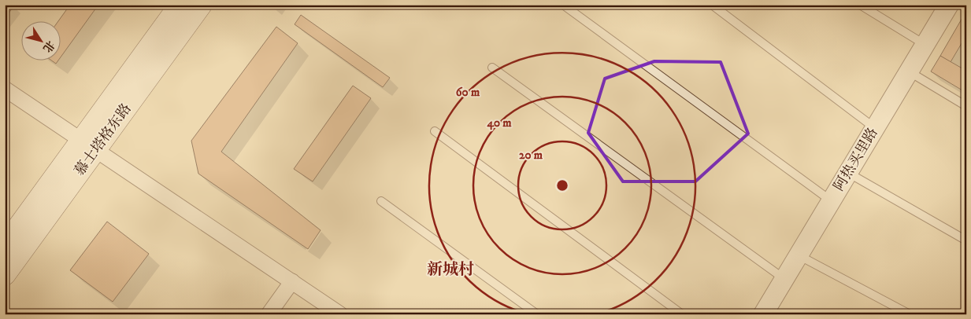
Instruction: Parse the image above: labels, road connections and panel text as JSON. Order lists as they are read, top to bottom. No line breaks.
{"streets":{"main road":["慕士塔格东路"],"street":["阿热买里路"]},"districts":["新城村"],"north":"bottom right","rings":["60 m","40 m","20 m"]}
